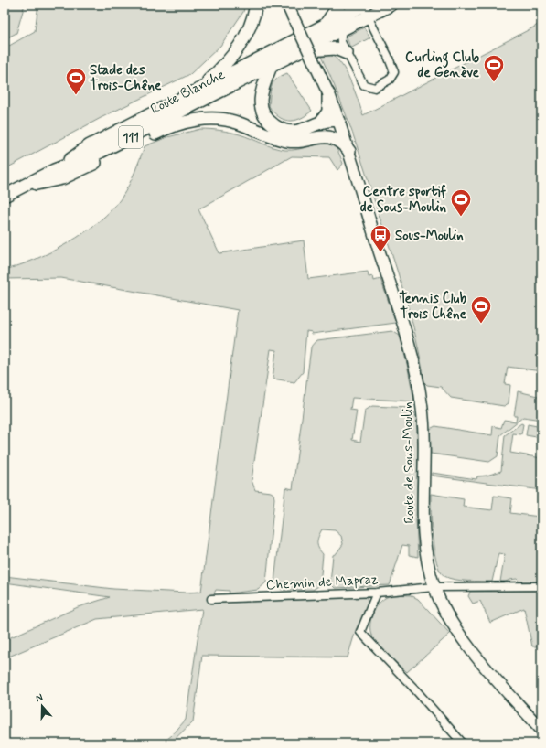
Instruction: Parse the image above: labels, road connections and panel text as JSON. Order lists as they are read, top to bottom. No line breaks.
{"streets":{"main road":["Route Blanche","111","Route de Sous-Moulin"],"street":["Chemin de Mapraz"]},"crossings":[["Route Blanche","111"],["Route de Sous-Moulin","Chemin de Mapraz"]],"places":{"sports":["Curling Club de Genève","Stade des Trois-Chêne","Centre sportif de Sous-Moulin","Tennis Club Trois Chêne"],"bus stop":["Sous-Moulin"]},"north":"top"}
